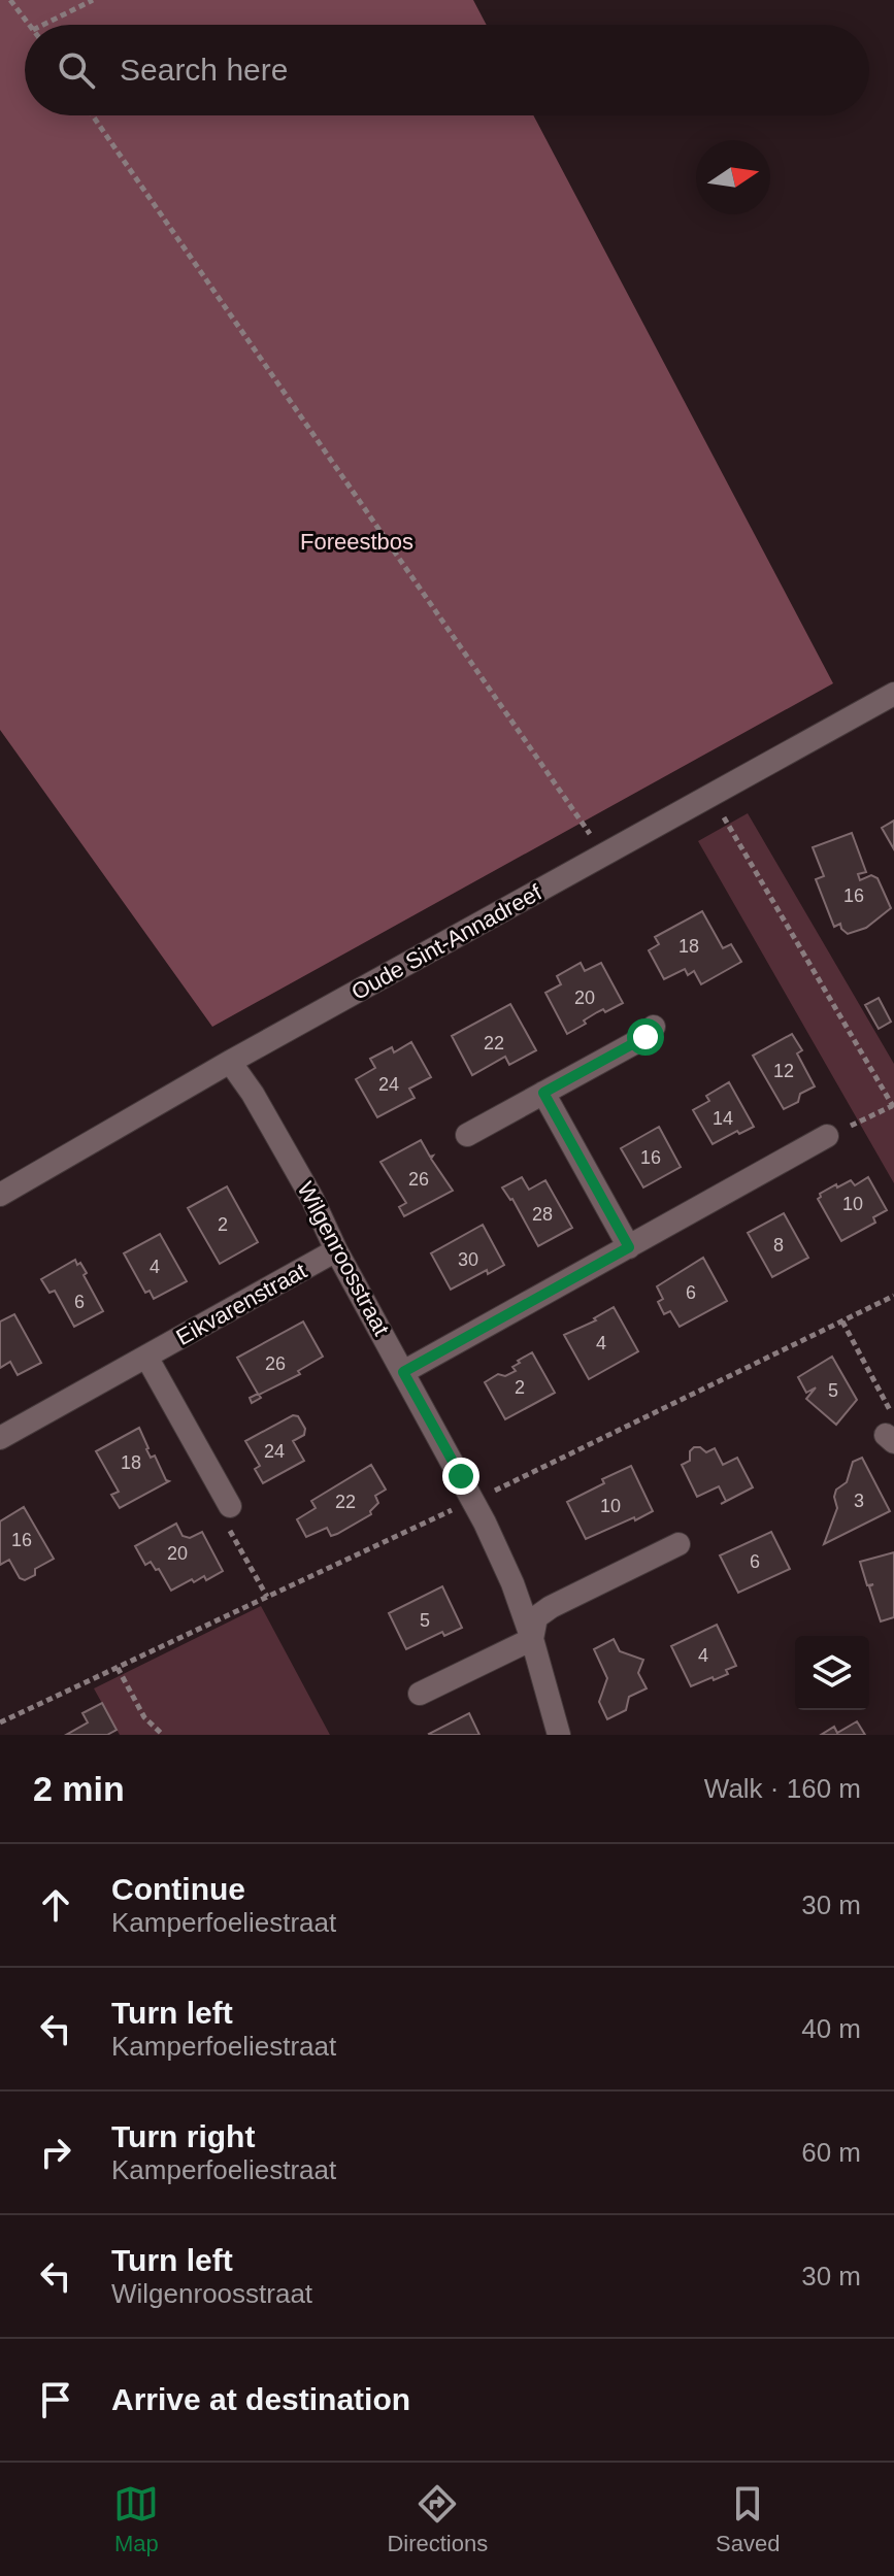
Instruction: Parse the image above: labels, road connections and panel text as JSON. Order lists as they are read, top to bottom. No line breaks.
{"streets":{"street":["Oude Sint-Annadreef","Wilgenroosstraat","Eikvarenstraat"]},"crossings":[["Oude Sint-Annadreef","Wilgenroosstraat"],["Wilgenroosstraat","Eikvarenstraat"]],"parks":["Foreestbos"],"house_numbers":["16","18","20","22","12","24","14","16","26","10","28","2","8","30","4","6","6","4","26","2","5","24","18","3","22","10","16","20","6","5","4"],"north":"right","page":{"search":"Search here","heading":["2 min","Walk · 160 m"],"list":[["Continue","Kamperfoeliestraat","30 m"],["Turn left","Kamperfoeliestraat","40 m"],["Turn right","Kamperfoeliestraat","60 m"],["Turn left","Wilgenroosstraat","30 m"],"Arrive at destination"],"nav":["Map","Directions","Saved"]}}
